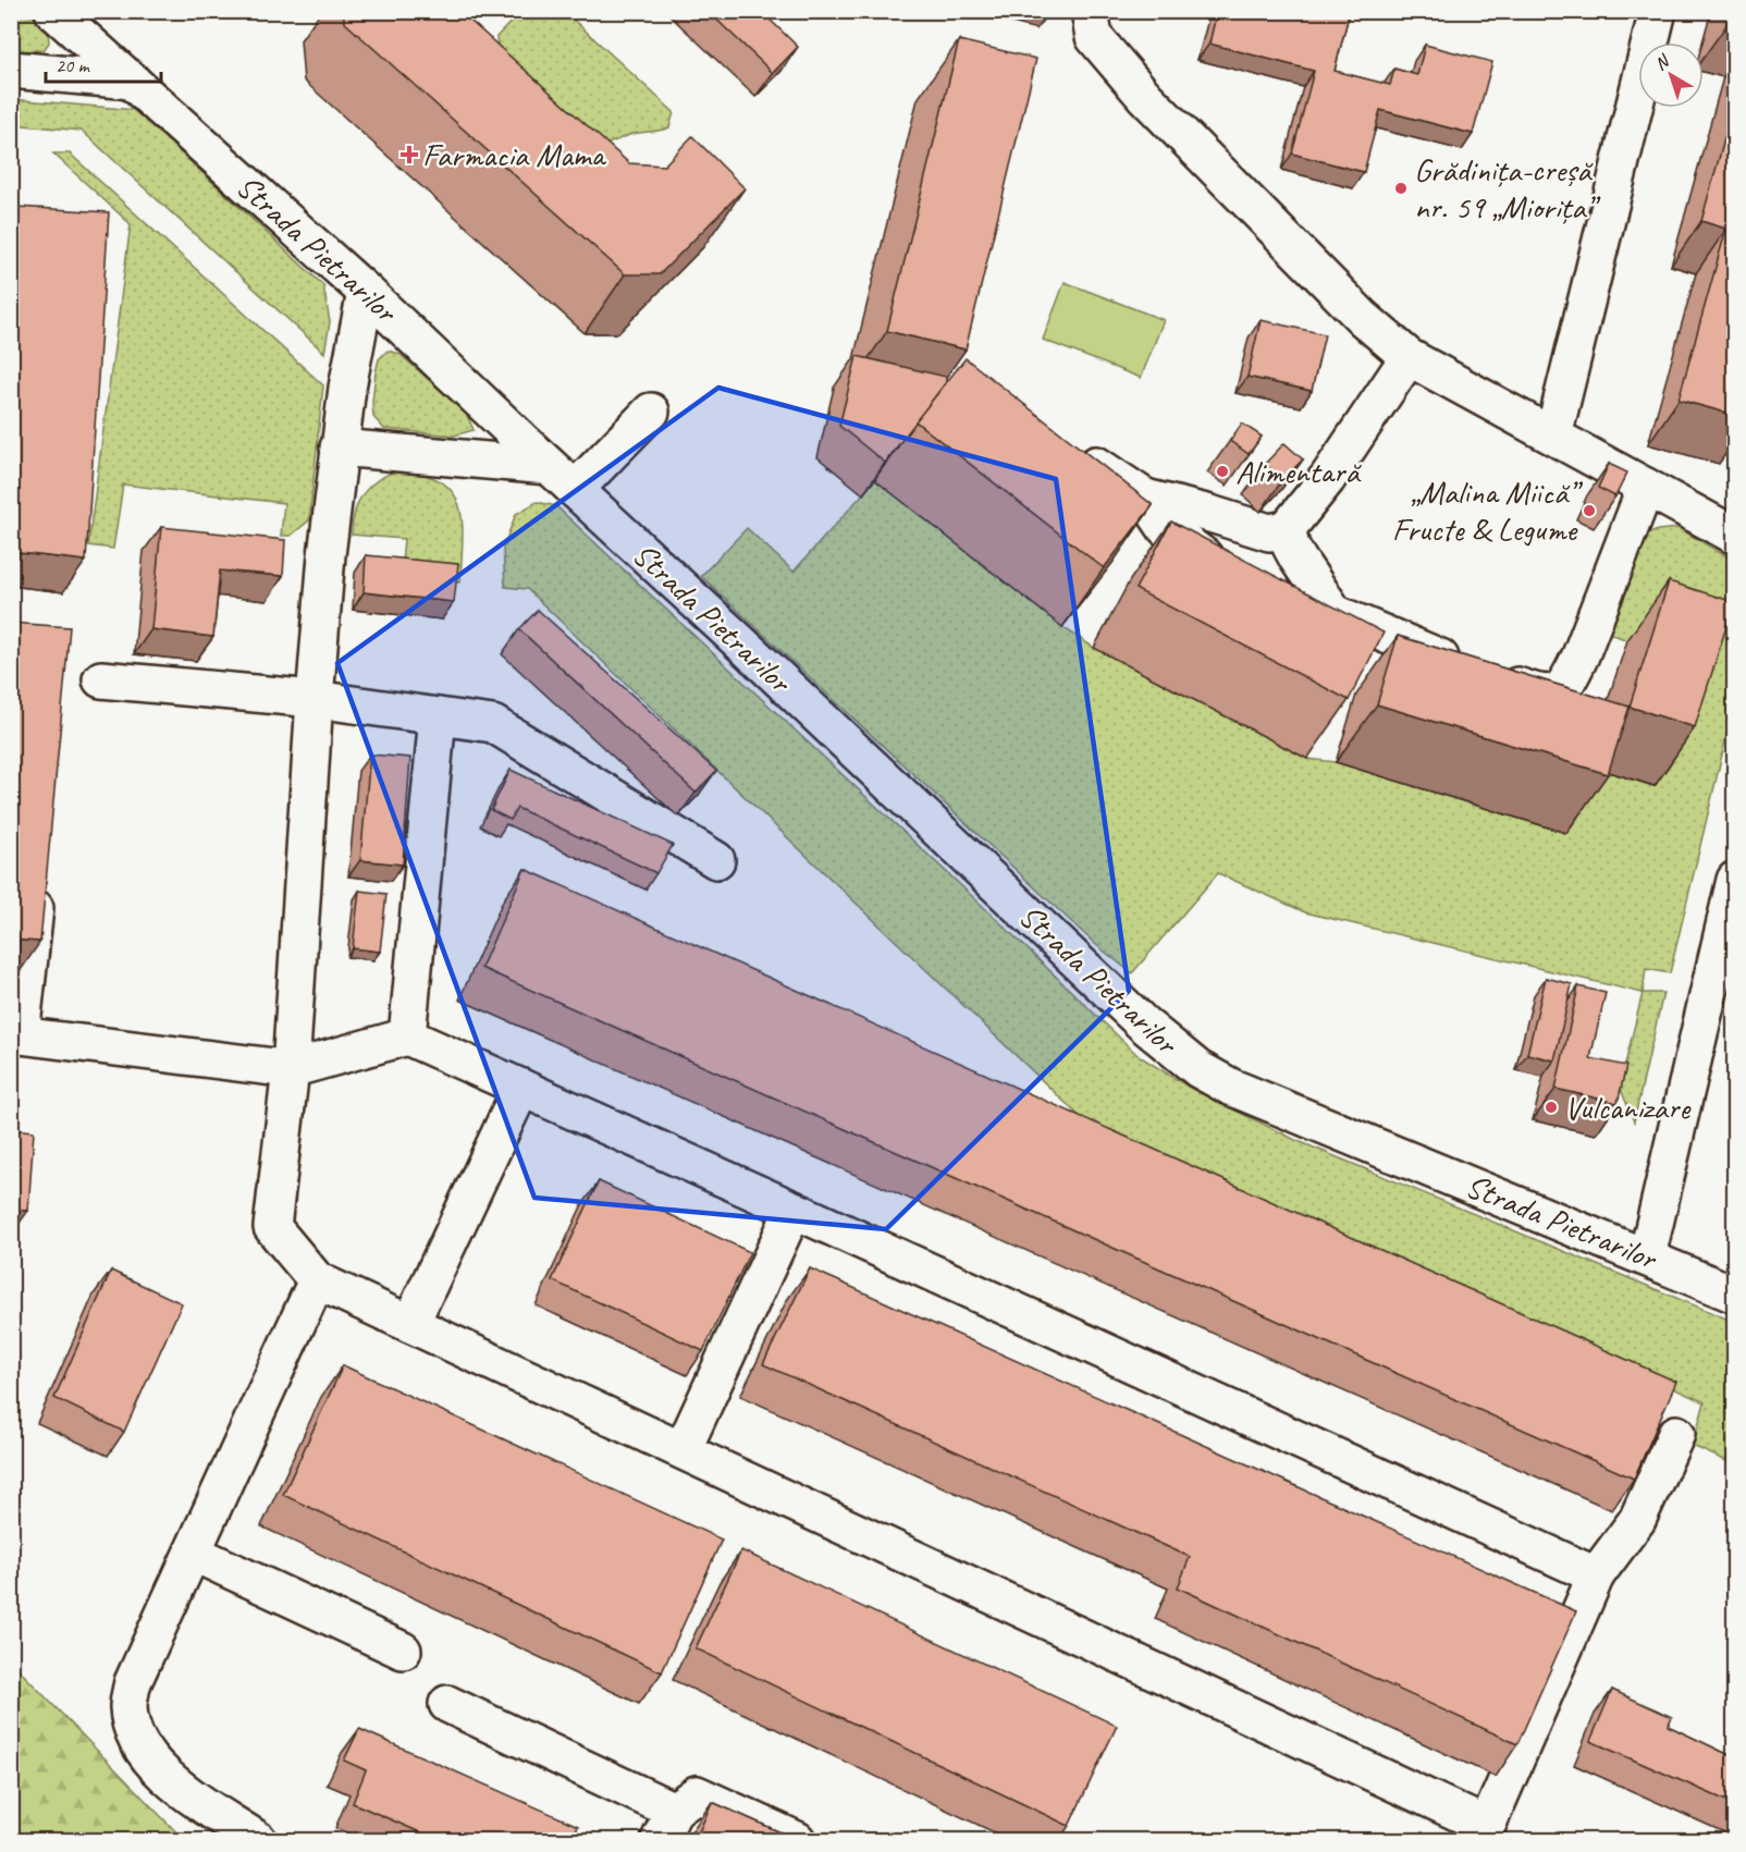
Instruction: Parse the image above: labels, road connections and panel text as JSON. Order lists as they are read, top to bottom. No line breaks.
{"streets":{"street":["Strada Pietrarilor"]},"places":{"health":["Farmacia Mama"],"other":["Grădinița-creșă nr. 59 „Miorița”","Alimentară","„Malina Miică” Fructe & Legume","Vulcanizare"]},"scale_bar":"20 m","north":"top left"}
